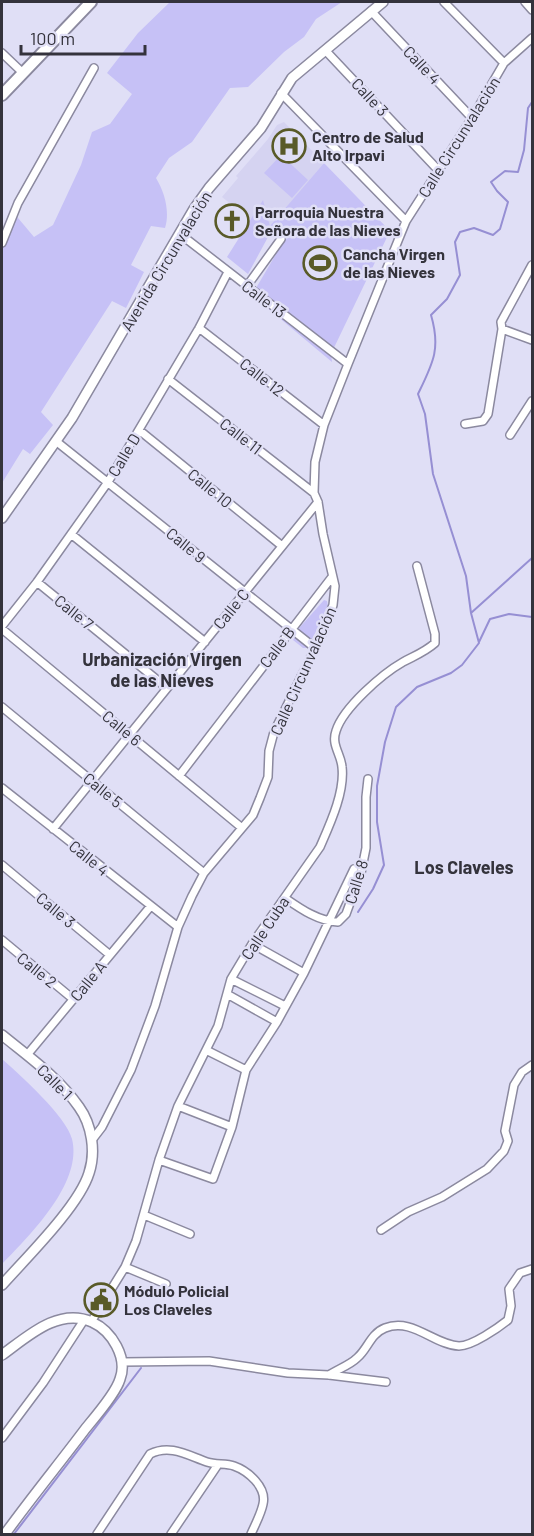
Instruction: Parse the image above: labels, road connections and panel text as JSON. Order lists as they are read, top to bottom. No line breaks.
{"streets":{"street":["Calle 4","Calle 3","Calle Circunvalación","Avenida Circunvalación","Calle 13","Calle 12","Calle 11","Calle D","Calle 10","Calle 9","Calle C","Calle 7","Calle B","Calle 6","Calle 5","Calle 8","Calle Cuba","Calle 2","Calle A","Calle 1"]},"crossings":[["Calle 4","Calle Circunvalación"],["Calle 4","Avenida Circunvalación"],["Calle 4","Calle C"],["Calle 4","Calle A"],["Calle 3","Calle Circunvalación"],["Calle 3","Avenida Circunvalación"],["Calle 3","Calle A"],["Calle Circunvalación","Calle 13"],["Calle Circunvalación","Calle 12"],["Calle Circunvalación","Calle 11"],["Calle Circunvalación","Calle 9"],["Calle Circunvalación","Calle C"],["Calle Circunvalación","Calle B"],["Calle Circunvalación","Calle 6"],["Calle Circunvalación","Calle 5"],["Calle Circunvalación","Calle 1"],["Avenida Circunvalación","Calle 13"],["Avenida Circunvalación","Calle 9"],["Calle 13","Calle D"],["Calle 12","Calle D"],["Calle 11","Calle D"],["Calle D","Calle 10"],["Calle D","Calle 9"],["Calle D","Calle 7"],["Calle D","Calle 6"],["Calle 10","Calle C"],["Calle 9","Calle C"],["Calle 9","Calle B"],["Calle C","Calle 7"],["Calle C","Calle 6"],["Calle C","Calle 5"],["Calle B","Calle 6"],["Calle 8","Calle Cuba"],["Calle 2","Calle A"],["Calle A","Calle 1"]],"districts":["Urbanización Virgen de las Nieves","Los Claveles"],"places":{"hospital":["Centro de Salud Alto Irpavi"],"church":["Parroquia Nuestra Señora de las Nieves"],"sports":["Cancha Virgen de las Nieves"],"public building":["Módulo Policial Los Claveles"]},"scale_bar":"100 m"}
